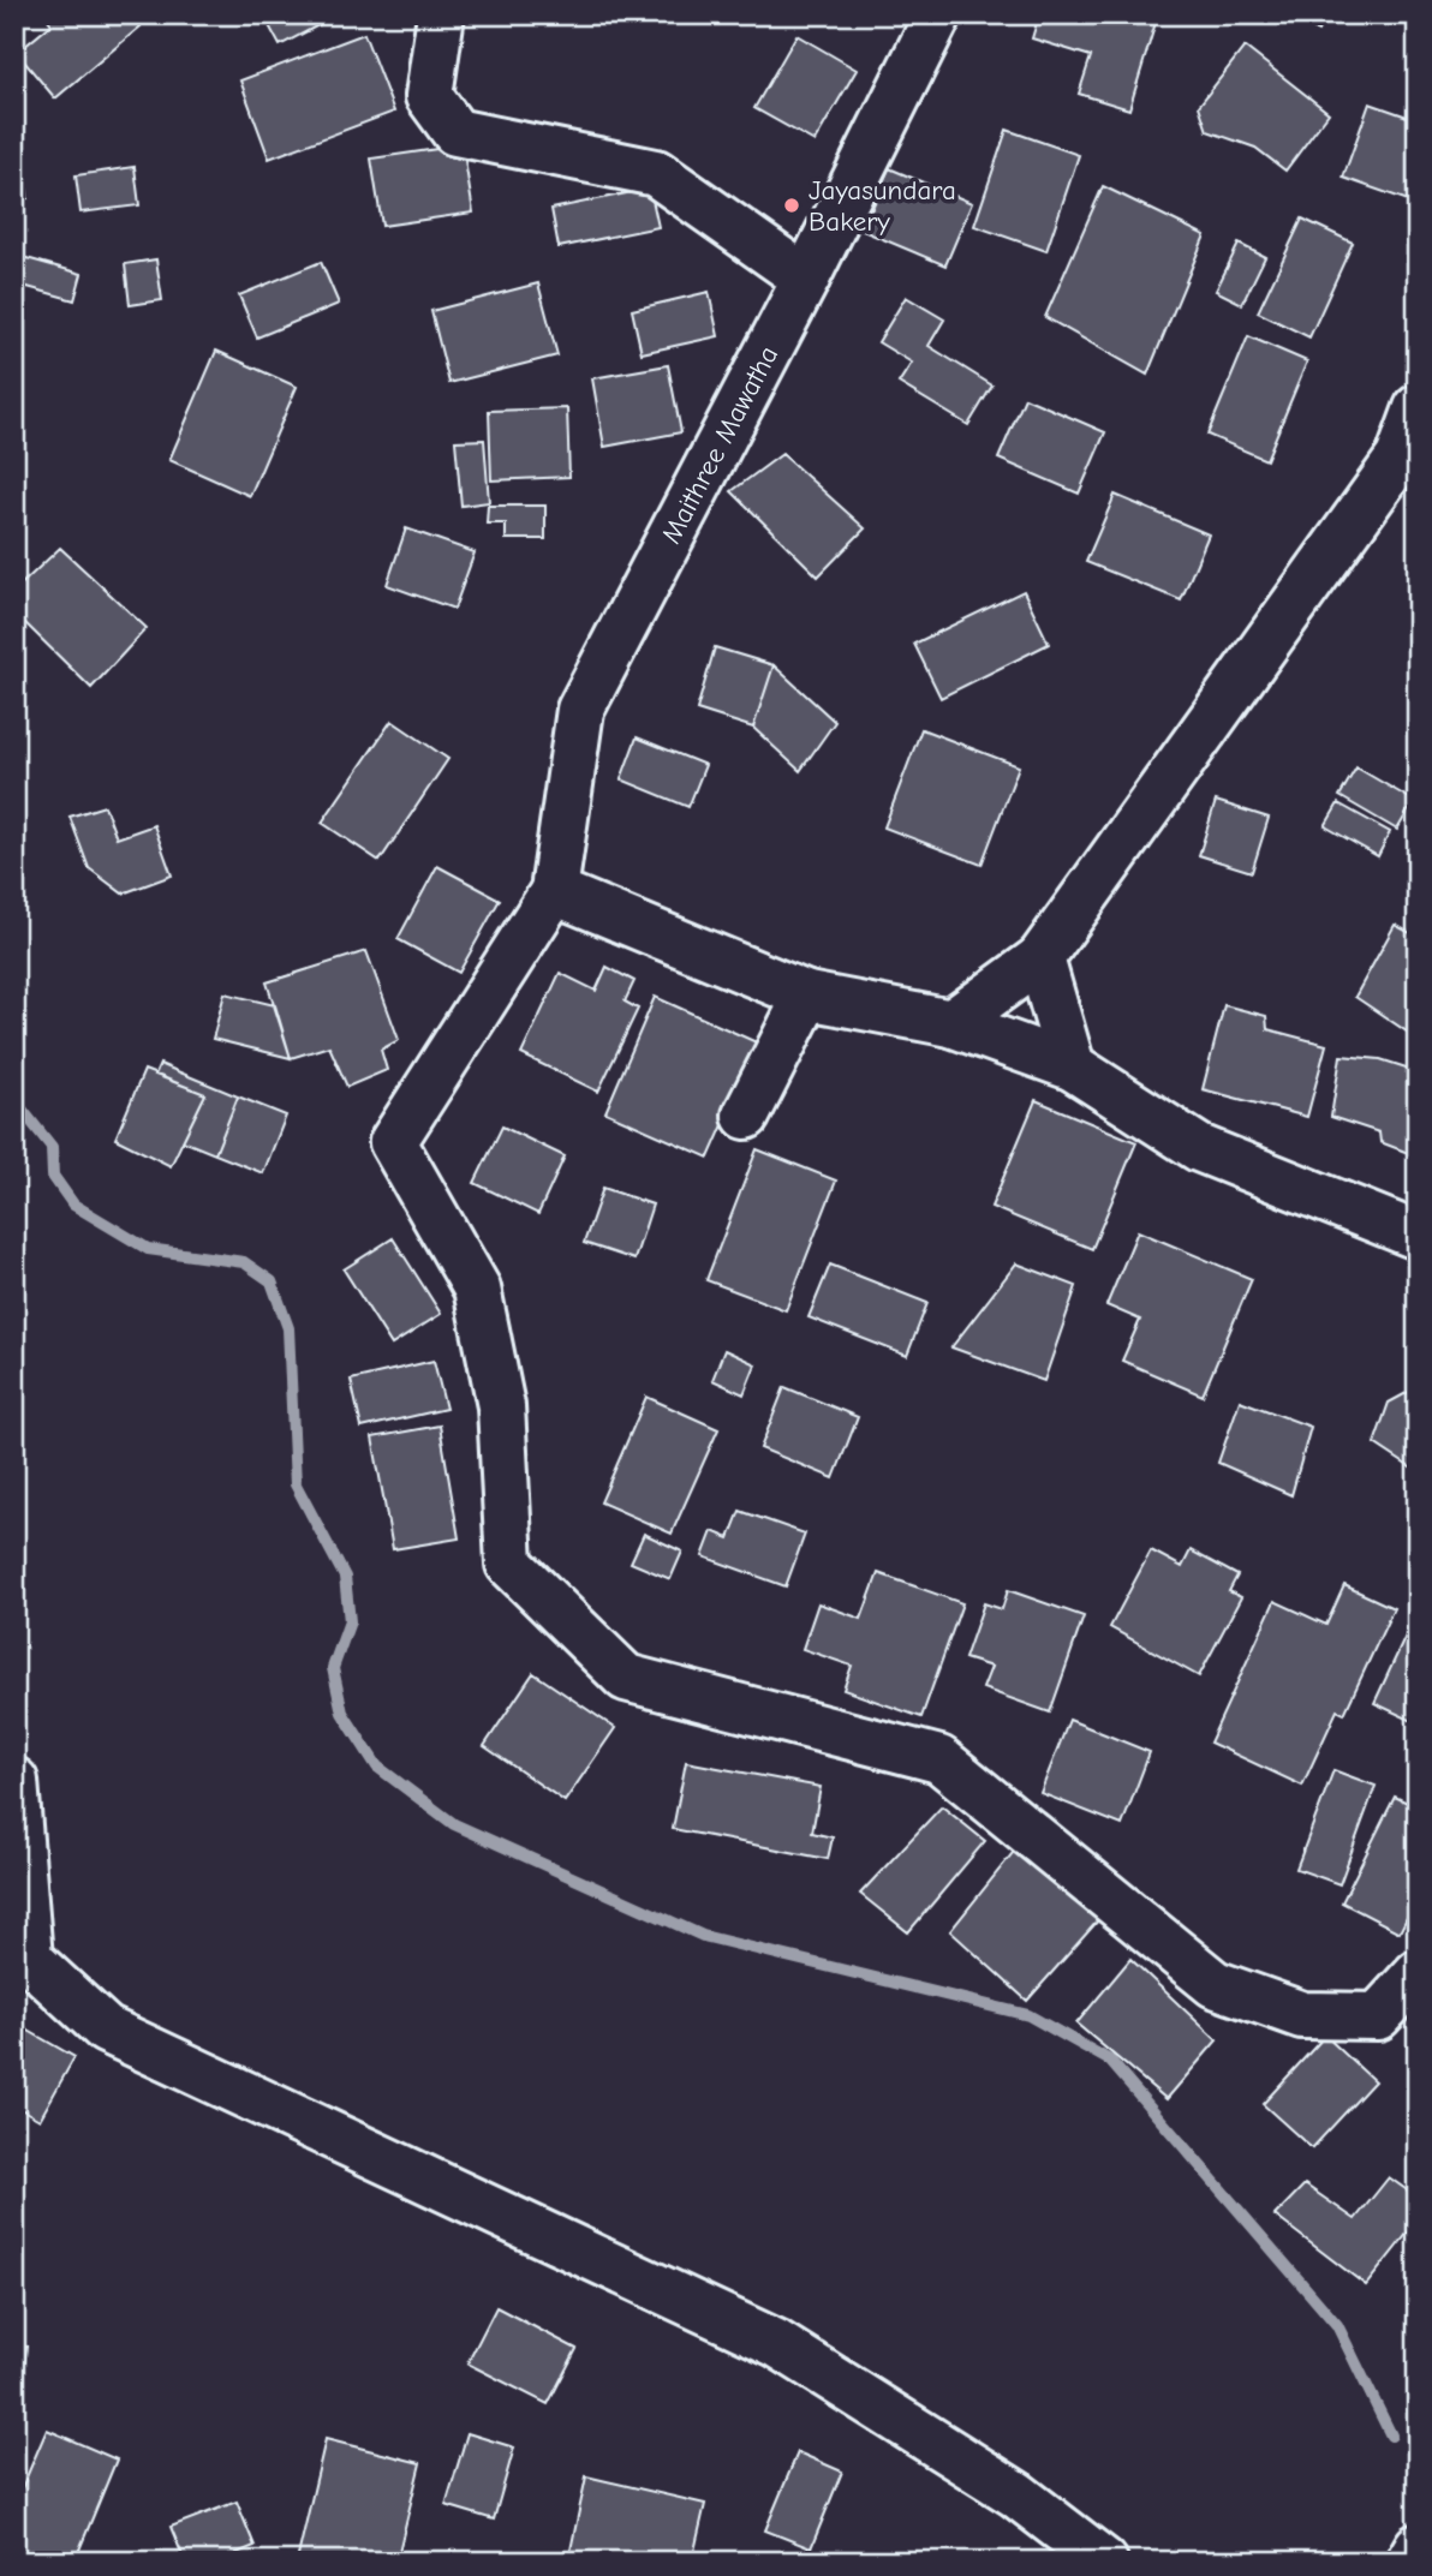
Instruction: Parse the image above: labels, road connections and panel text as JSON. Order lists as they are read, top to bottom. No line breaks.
{"streets":{"street":["Maithree Mawatha"]},"places":["Jayasundara Bakery"]}
